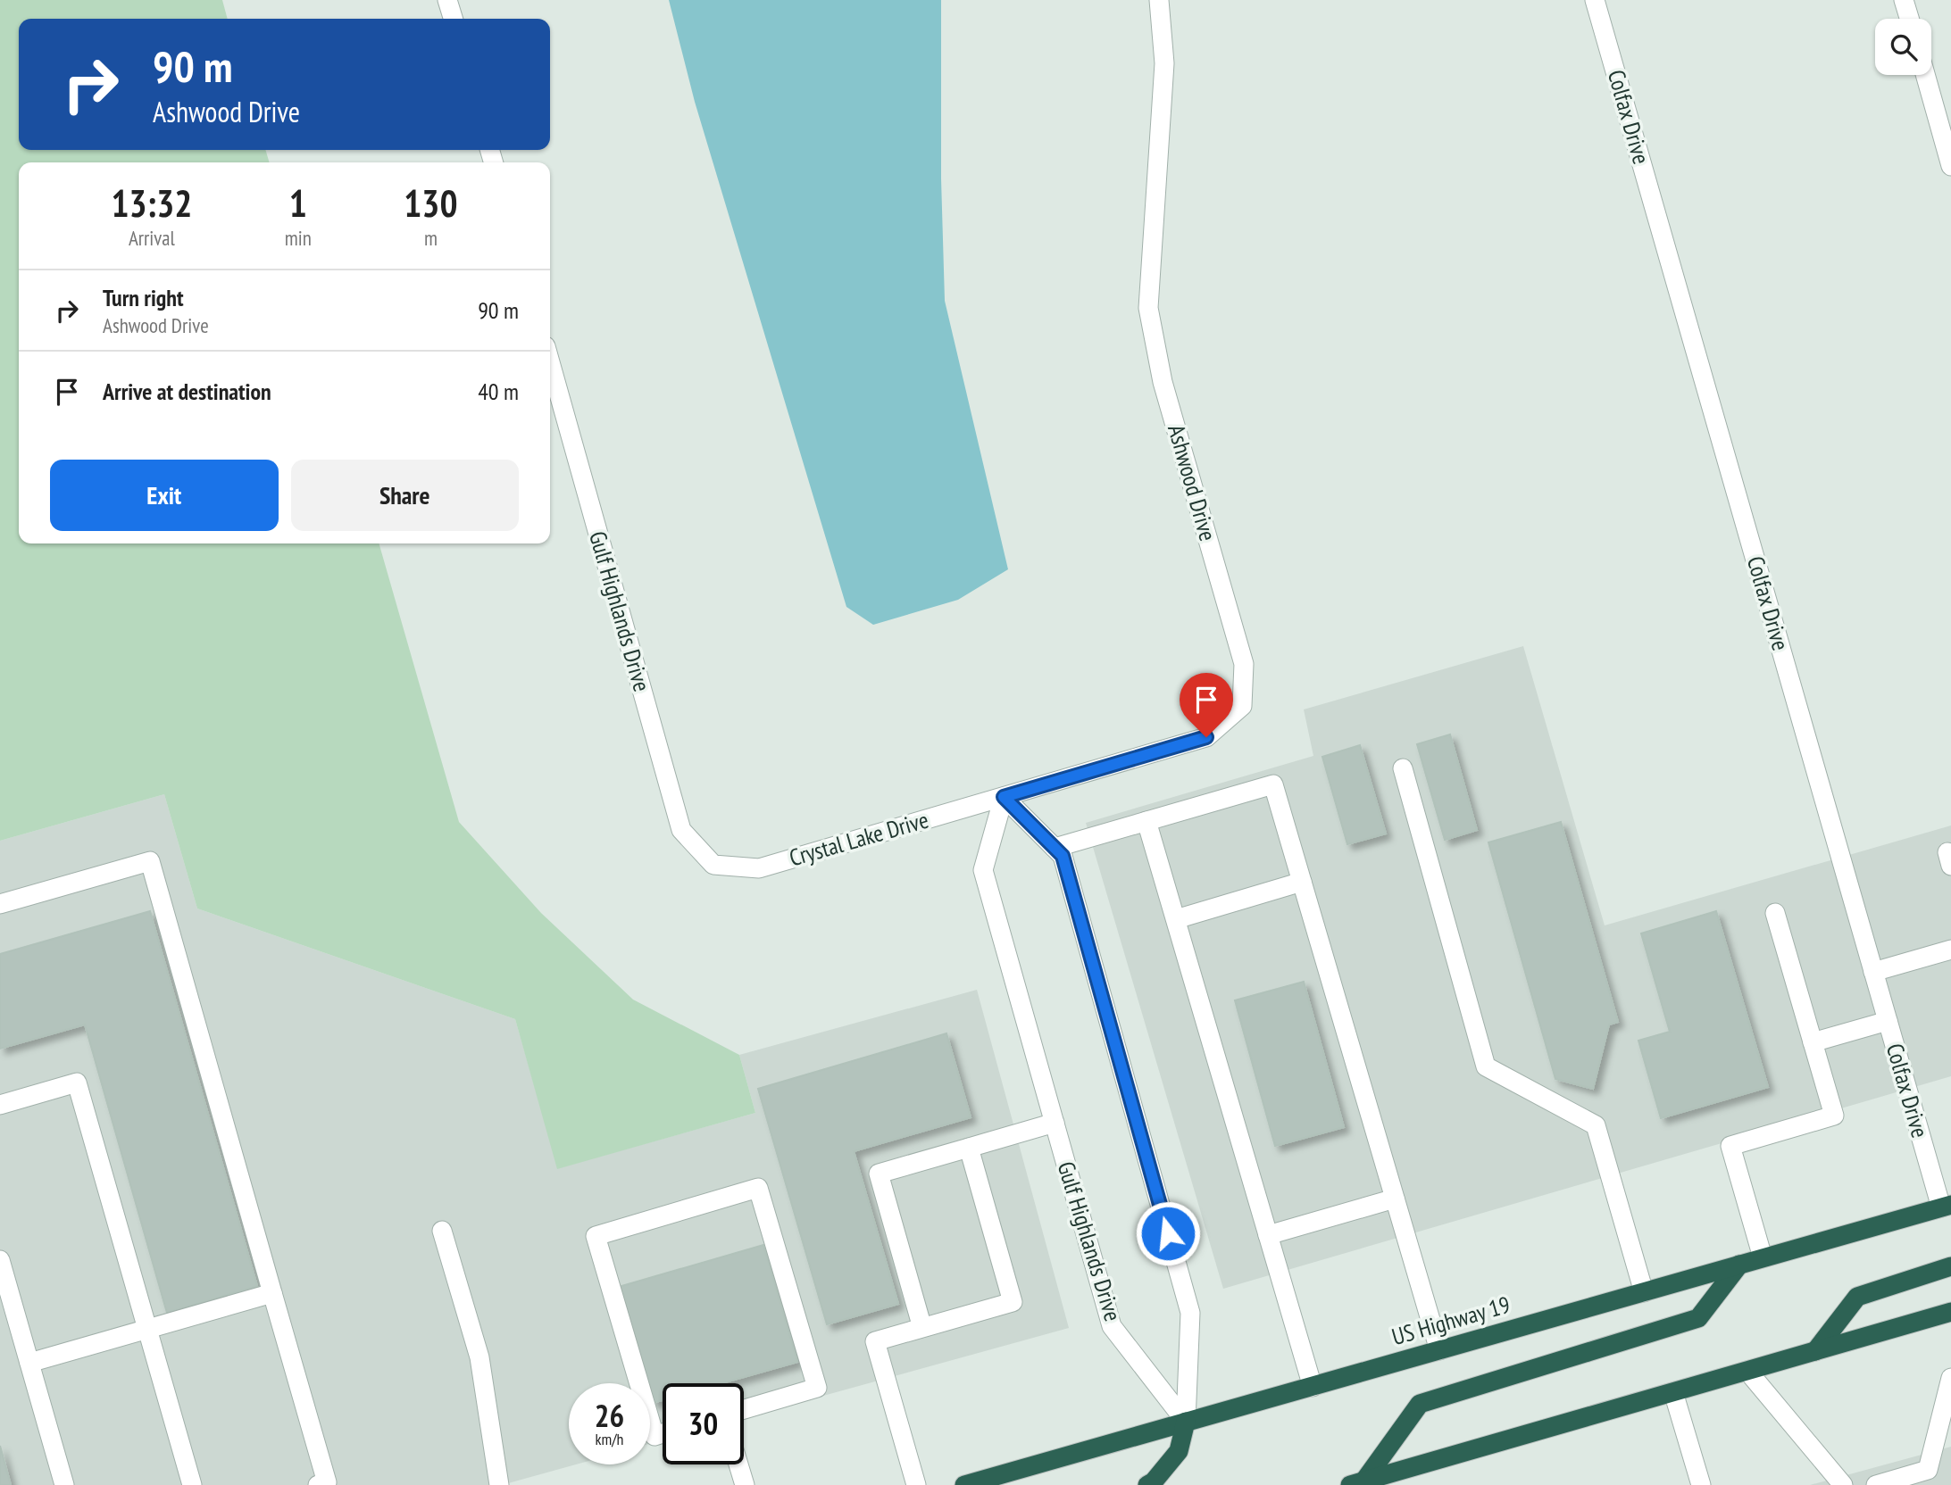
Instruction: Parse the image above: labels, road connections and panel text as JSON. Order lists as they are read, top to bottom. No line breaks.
{"streets":{"highway":["US Highway 19"],"street":["Colfax Drive","Ashwood Drive","Gulf Highlands Drive","Crystal Lake Drive"]},"crossings":[["Colfax Drive","US Highway 19"],["Ashwood Drive","Gulf Highlands Drive"],["Ashwood Drive","Crystal Lake Drive"],["Gulf Highlands Drive","Crystal Lake Drive"],["Gulf Highlands Drive","US Highway 19"]],"page":{"turn":["90 m","Ashwood Drive"],"eta":["13:32","Arrival","1","min","130","m"],"list":[{"name":"Turn right","note":"Ashwood Drive","value":"90 m"},{"name":"Arrive at destination","value":"40 m"}],"buttons":["Exit","Share"],"speed":"26 km/h","limit":"30"}}
